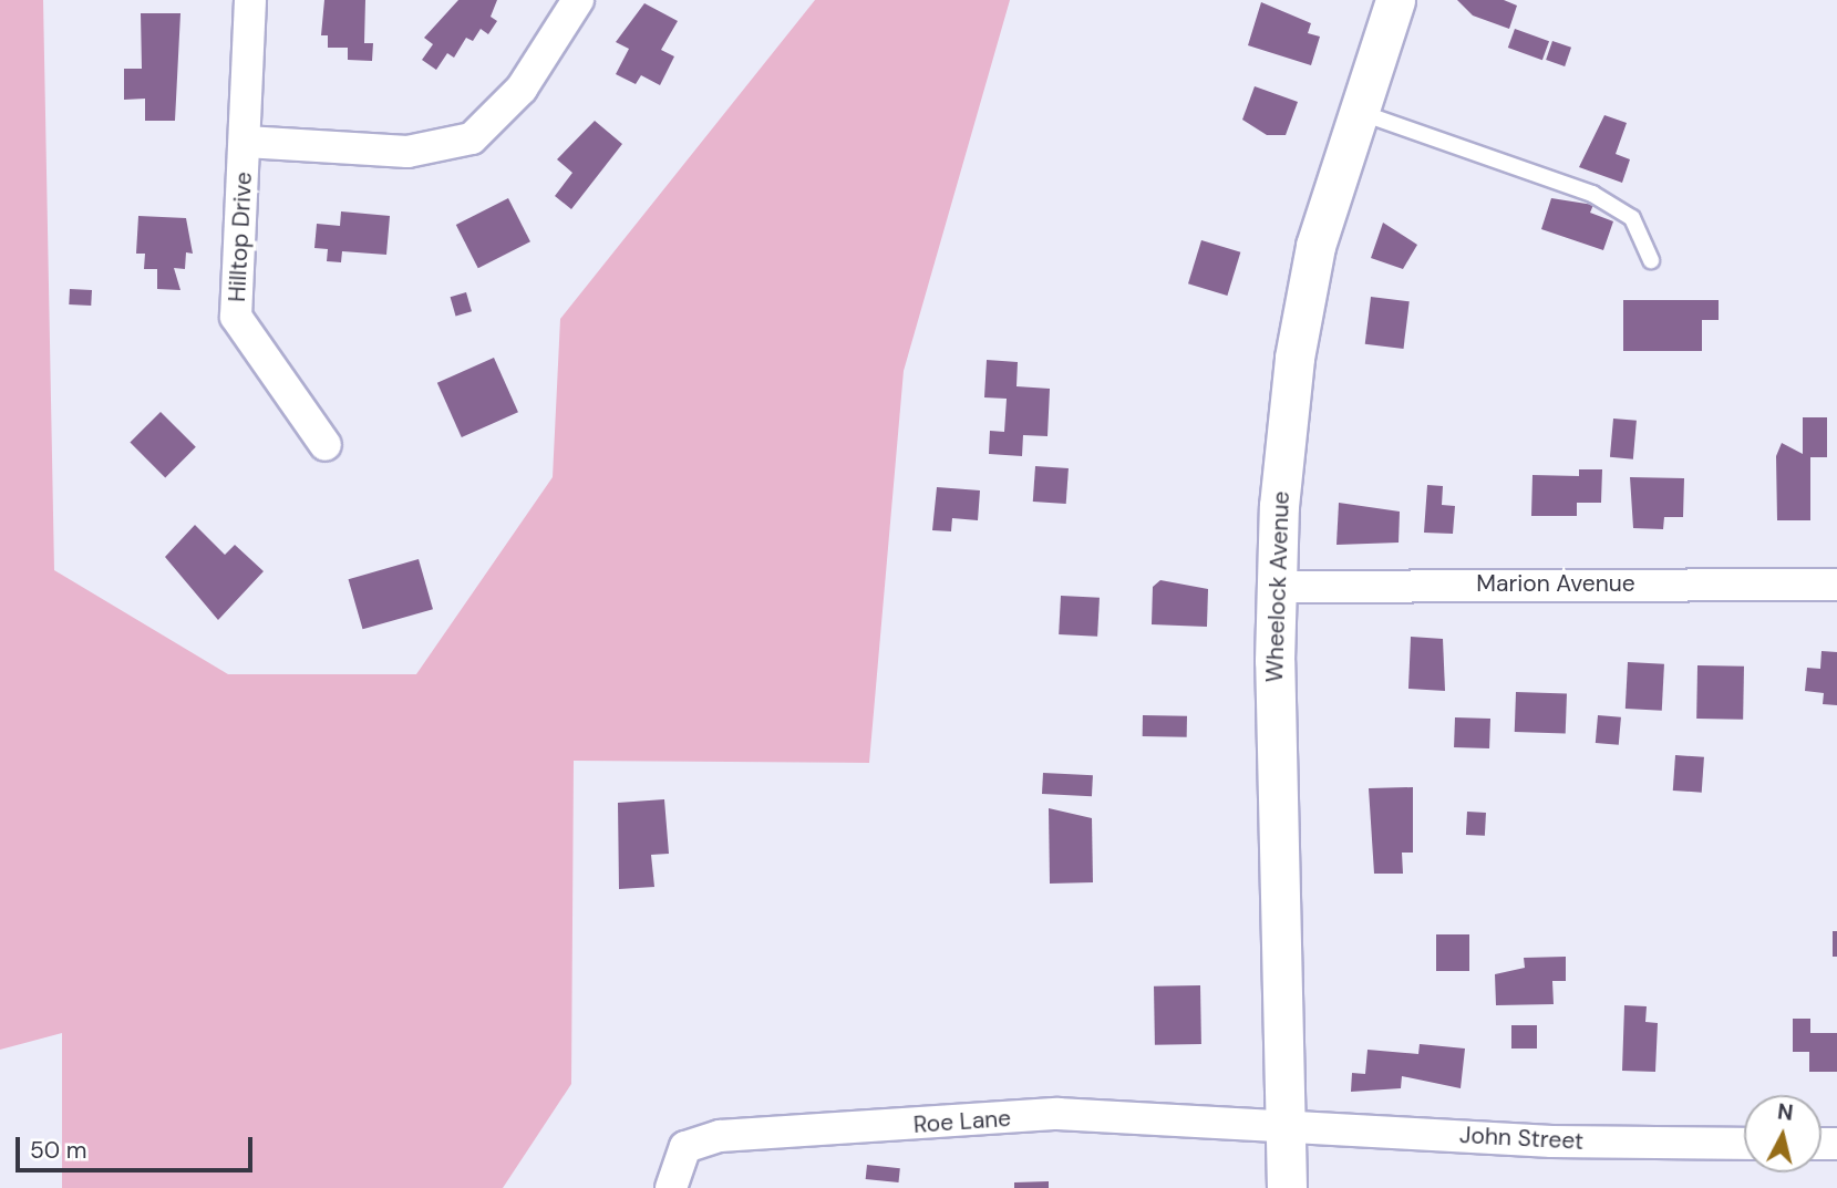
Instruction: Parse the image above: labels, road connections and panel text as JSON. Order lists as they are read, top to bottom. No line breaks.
{"streets":{"street":["Hilltop Drive","Marion Avenue","Wheelock Avenue","Roe Lane","John Street"]},"crossings":[["Marion Avenue","Wheelock Avenue"],["Wheelock Avenue","Roe Lane"],["Wheelock Avenue","John Street"],["Roe Lane","John Street"]],"scale_bar":"50 m","north":"top"}
